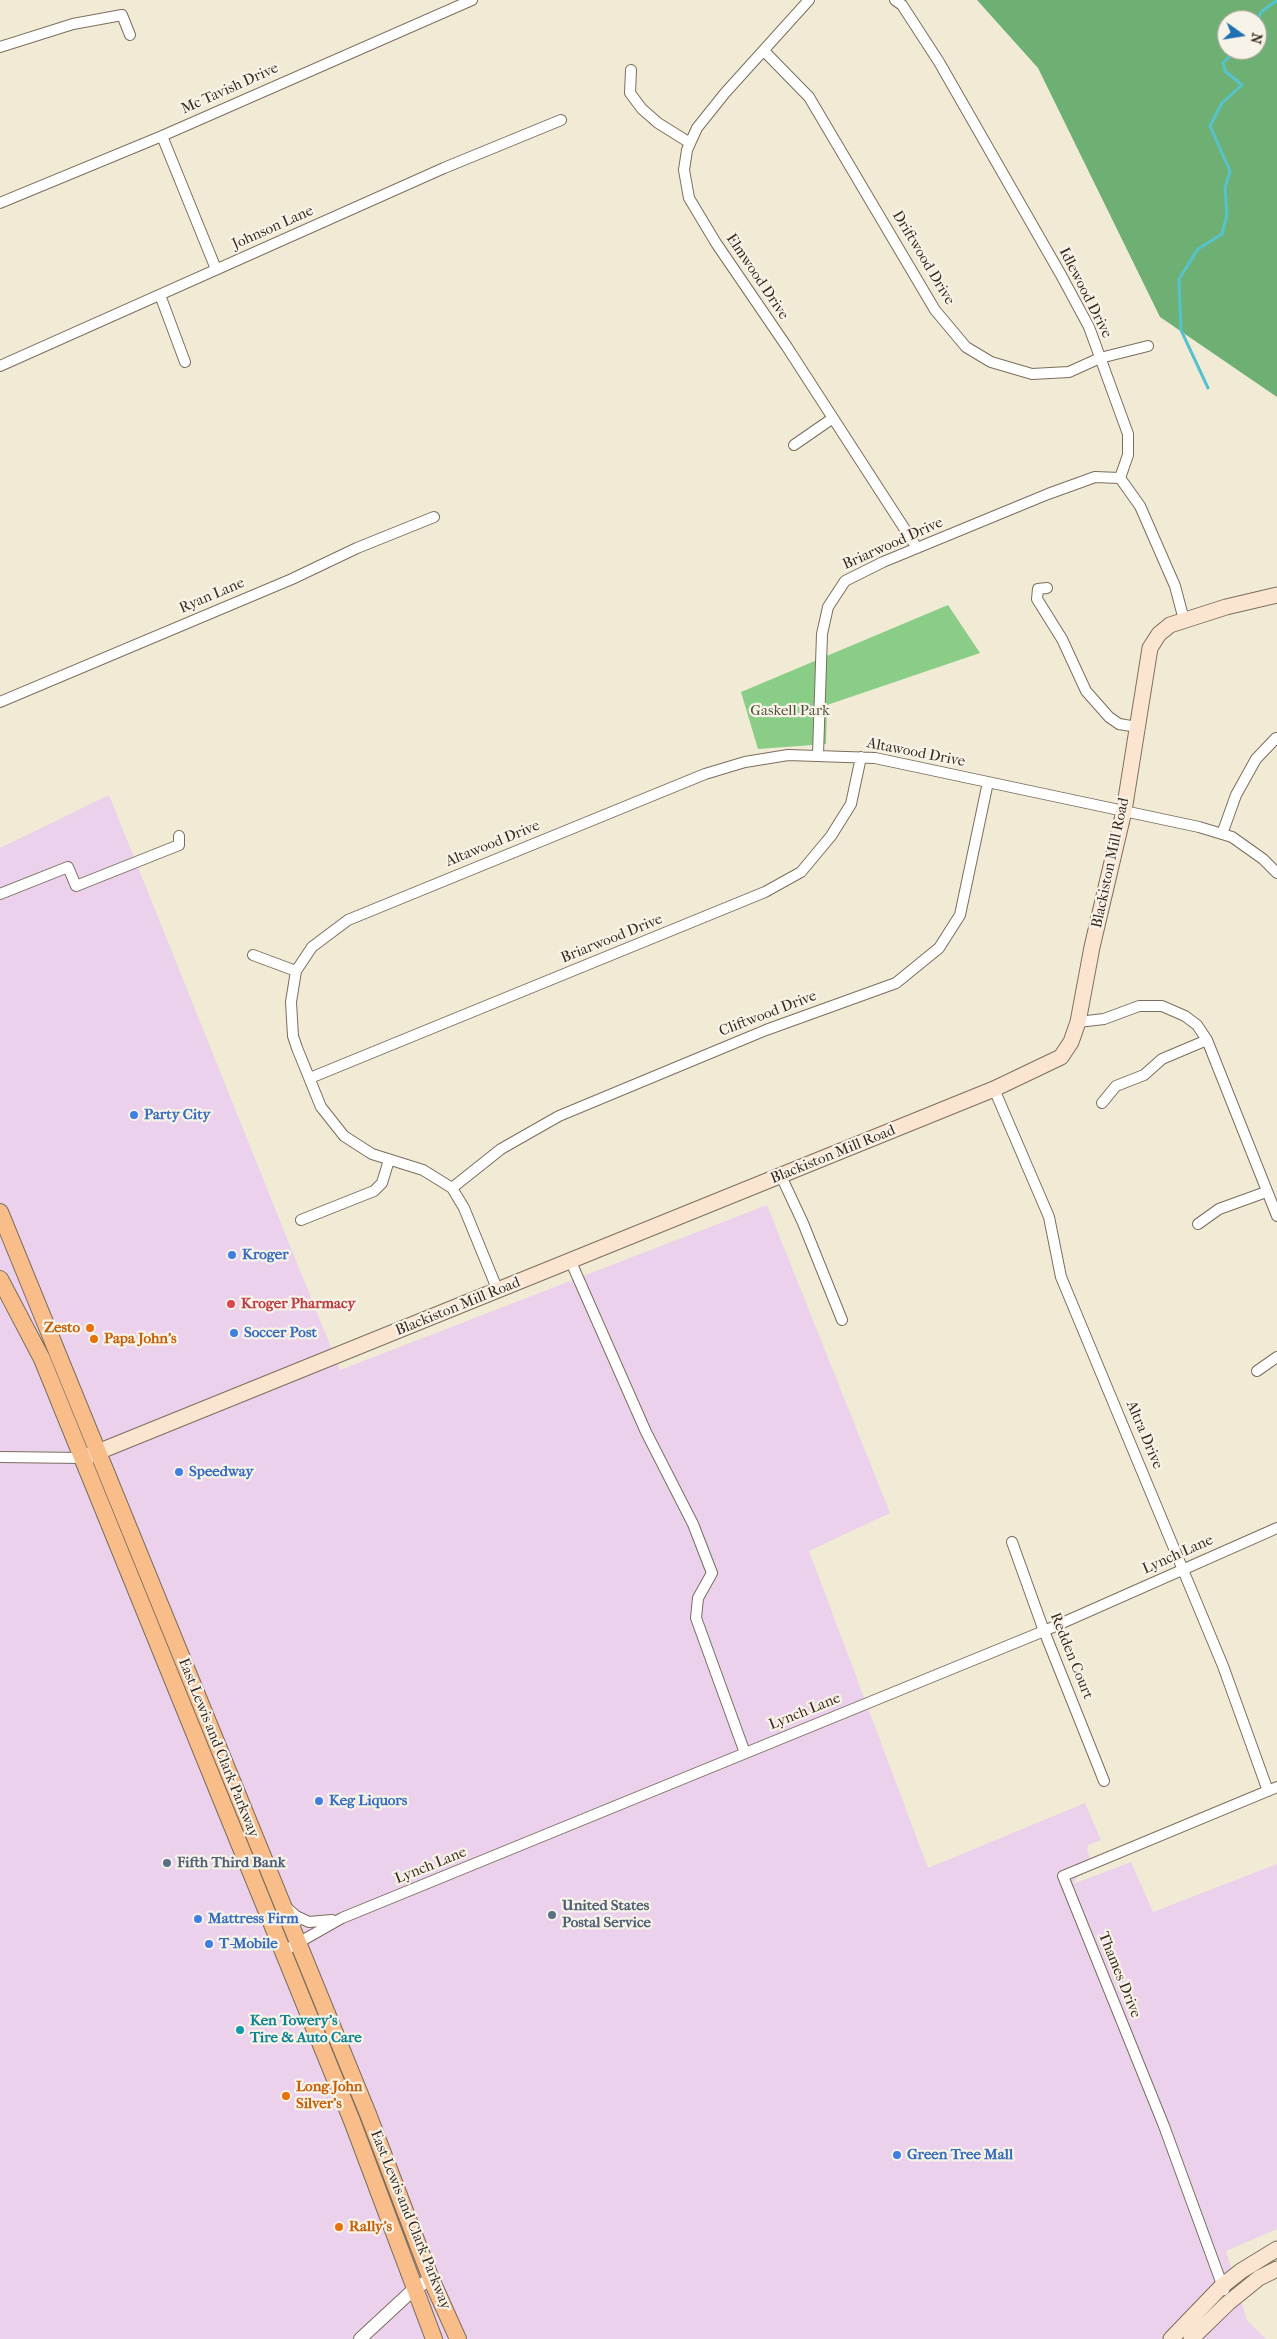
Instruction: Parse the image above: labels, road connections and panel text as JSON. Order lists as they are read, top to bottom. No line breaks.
{"streets":{"main road":["Blackiston Mill Road","East Lewis and Clark Parkway"],"street":["Mc Tavish Drive","Johnson Lane","Driftwood Drive","Elmwood Drive","Idlewood Drive","Briarwood Drive","Ryan Lane","Altawood Drive","Cliftwood Drive","Altra Drive","Lynch Lane","Redden Court","Thames Drive"]},"crossings":[["Driftwood Drive","Elmwood Drive"],["Driftwood Drive","Idlewood Drive"],["Elmwood Drive","Briarwood Drive"],["Idlewood Drive","Briarwood Drive"],["Briarwood Drive","Altawood Drive"],["Altawood Drive","Blackiston Mill Road"],["Altawood Drive","Cliftwood Drive"],["Blackiston Mill Road","Altra Drive"],["Blackiston Mill Road","East Lewis and Clark Parkway"],["Altra Drive","Lynch Lane"],["Altra Drive","Thames Drive"],["Lynch Lane","Redden Court"],["Lynch Lane","East Lewis and Clark Parkway"]],"parks":["Gaskell Park"],"places":["Party City","Kroger","Kroger Pharmacy","Zesto","Soccer Post","Papa John's","Speedway","Keg Liquors","Fifth Third Bank","United States Postal Service","Mattress Firm","T-Mobile","Ken Towery’s Tire & Auto Care","Long John Silver's","Green Tree Mall","Rally's"],"north":"right"}
